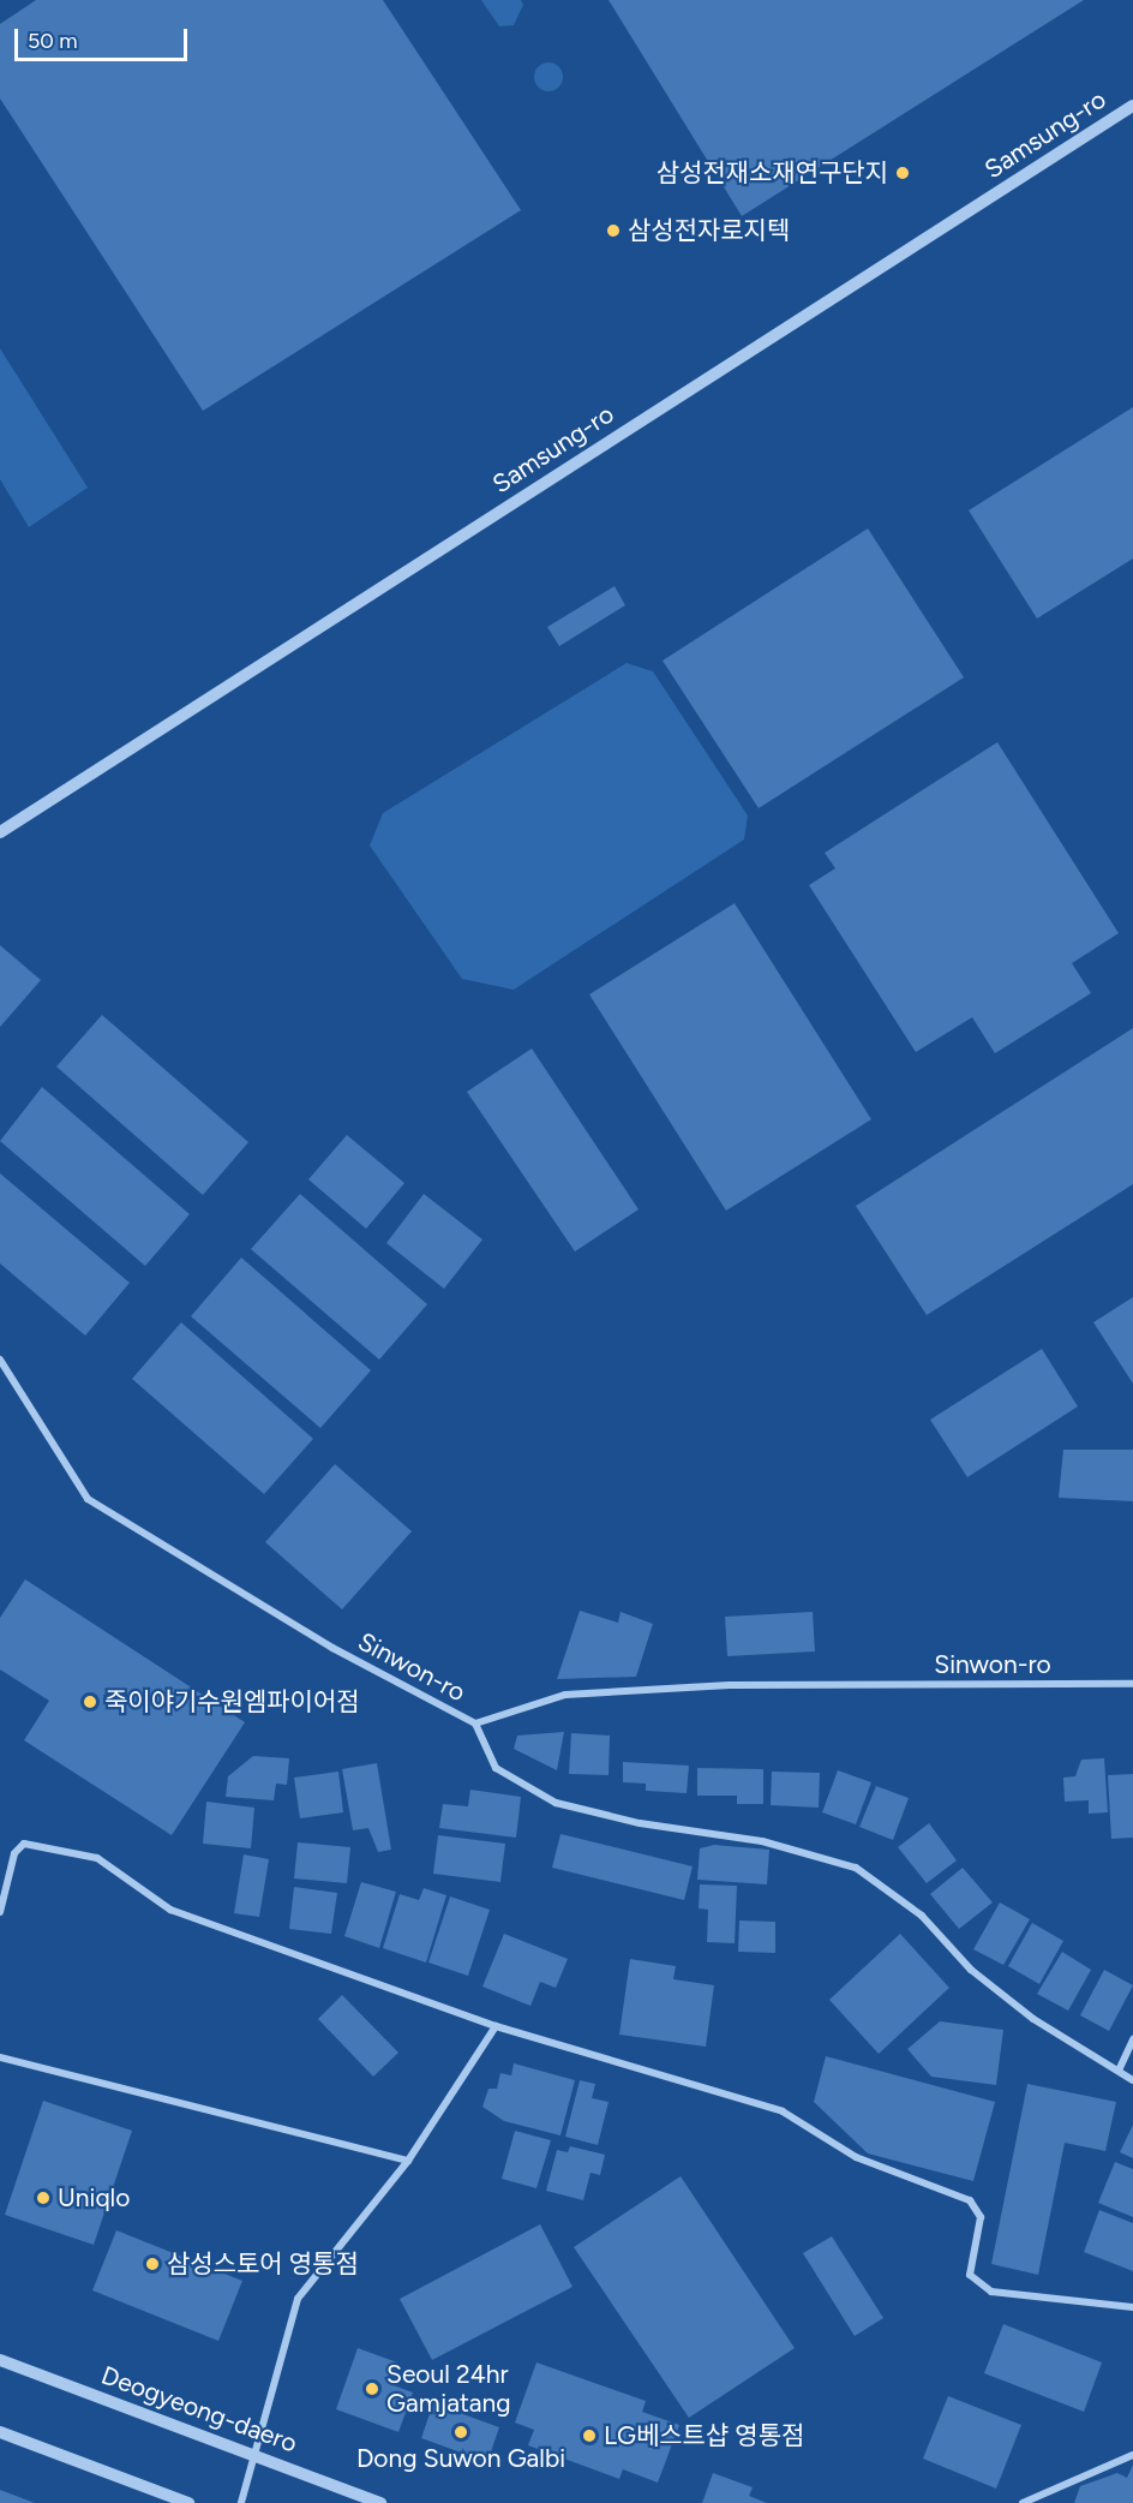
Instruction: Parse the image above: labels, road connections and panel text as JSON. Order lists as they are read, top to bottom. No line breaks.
{"streets":{"street":["Samsung-ro","Sinwon-ro","Deogyeong-daero"]},"places":["삼성전재소재연구단지","삼성전자로지텍","죽이야기수원엠파이어점","Uniqlo","삼성스토어 영통점","Seoul 24hr Gamjatang","Dong Suwon Galbi","LG베스트샵 영통점"],"scale_bar":"50 m"}
